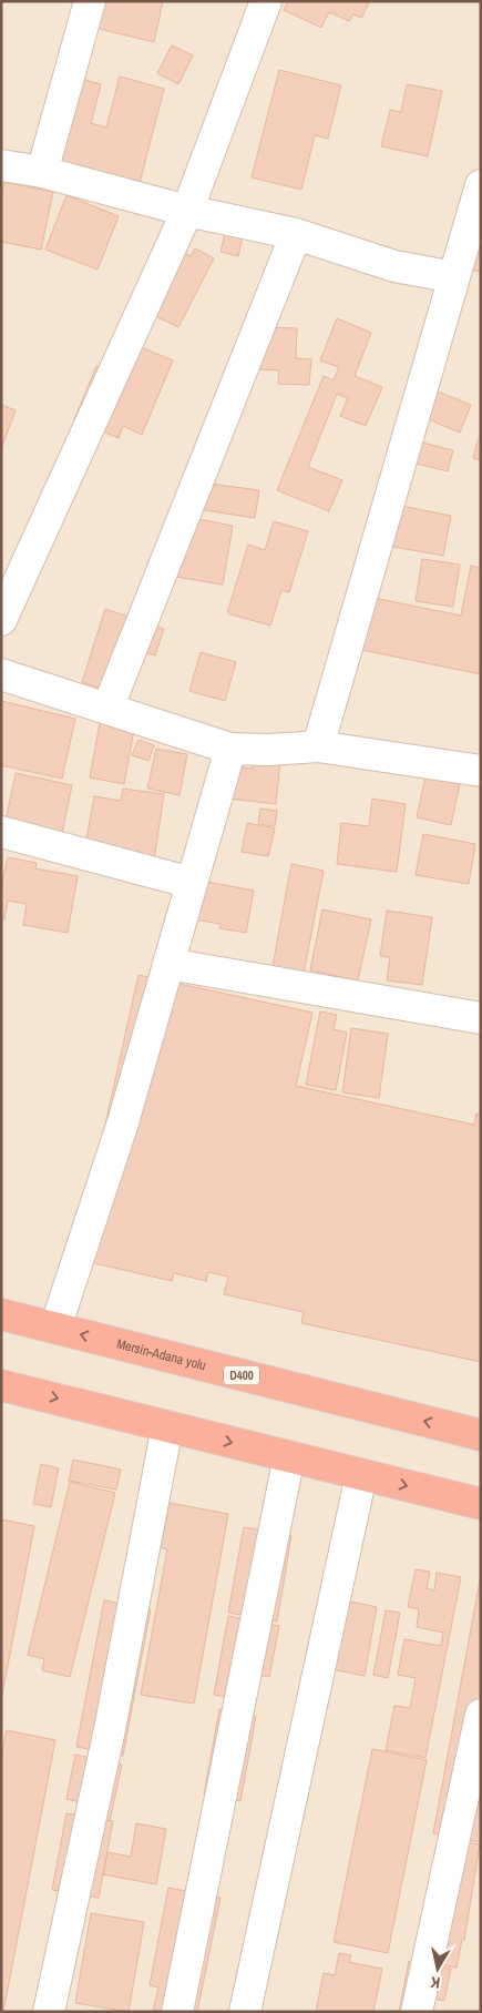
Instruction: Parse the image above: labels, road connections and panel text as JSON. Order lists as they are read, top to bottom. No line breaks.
{"streets":{"highway":["Mersin-Adana yolu","D400"]},"north":"bottom"}
